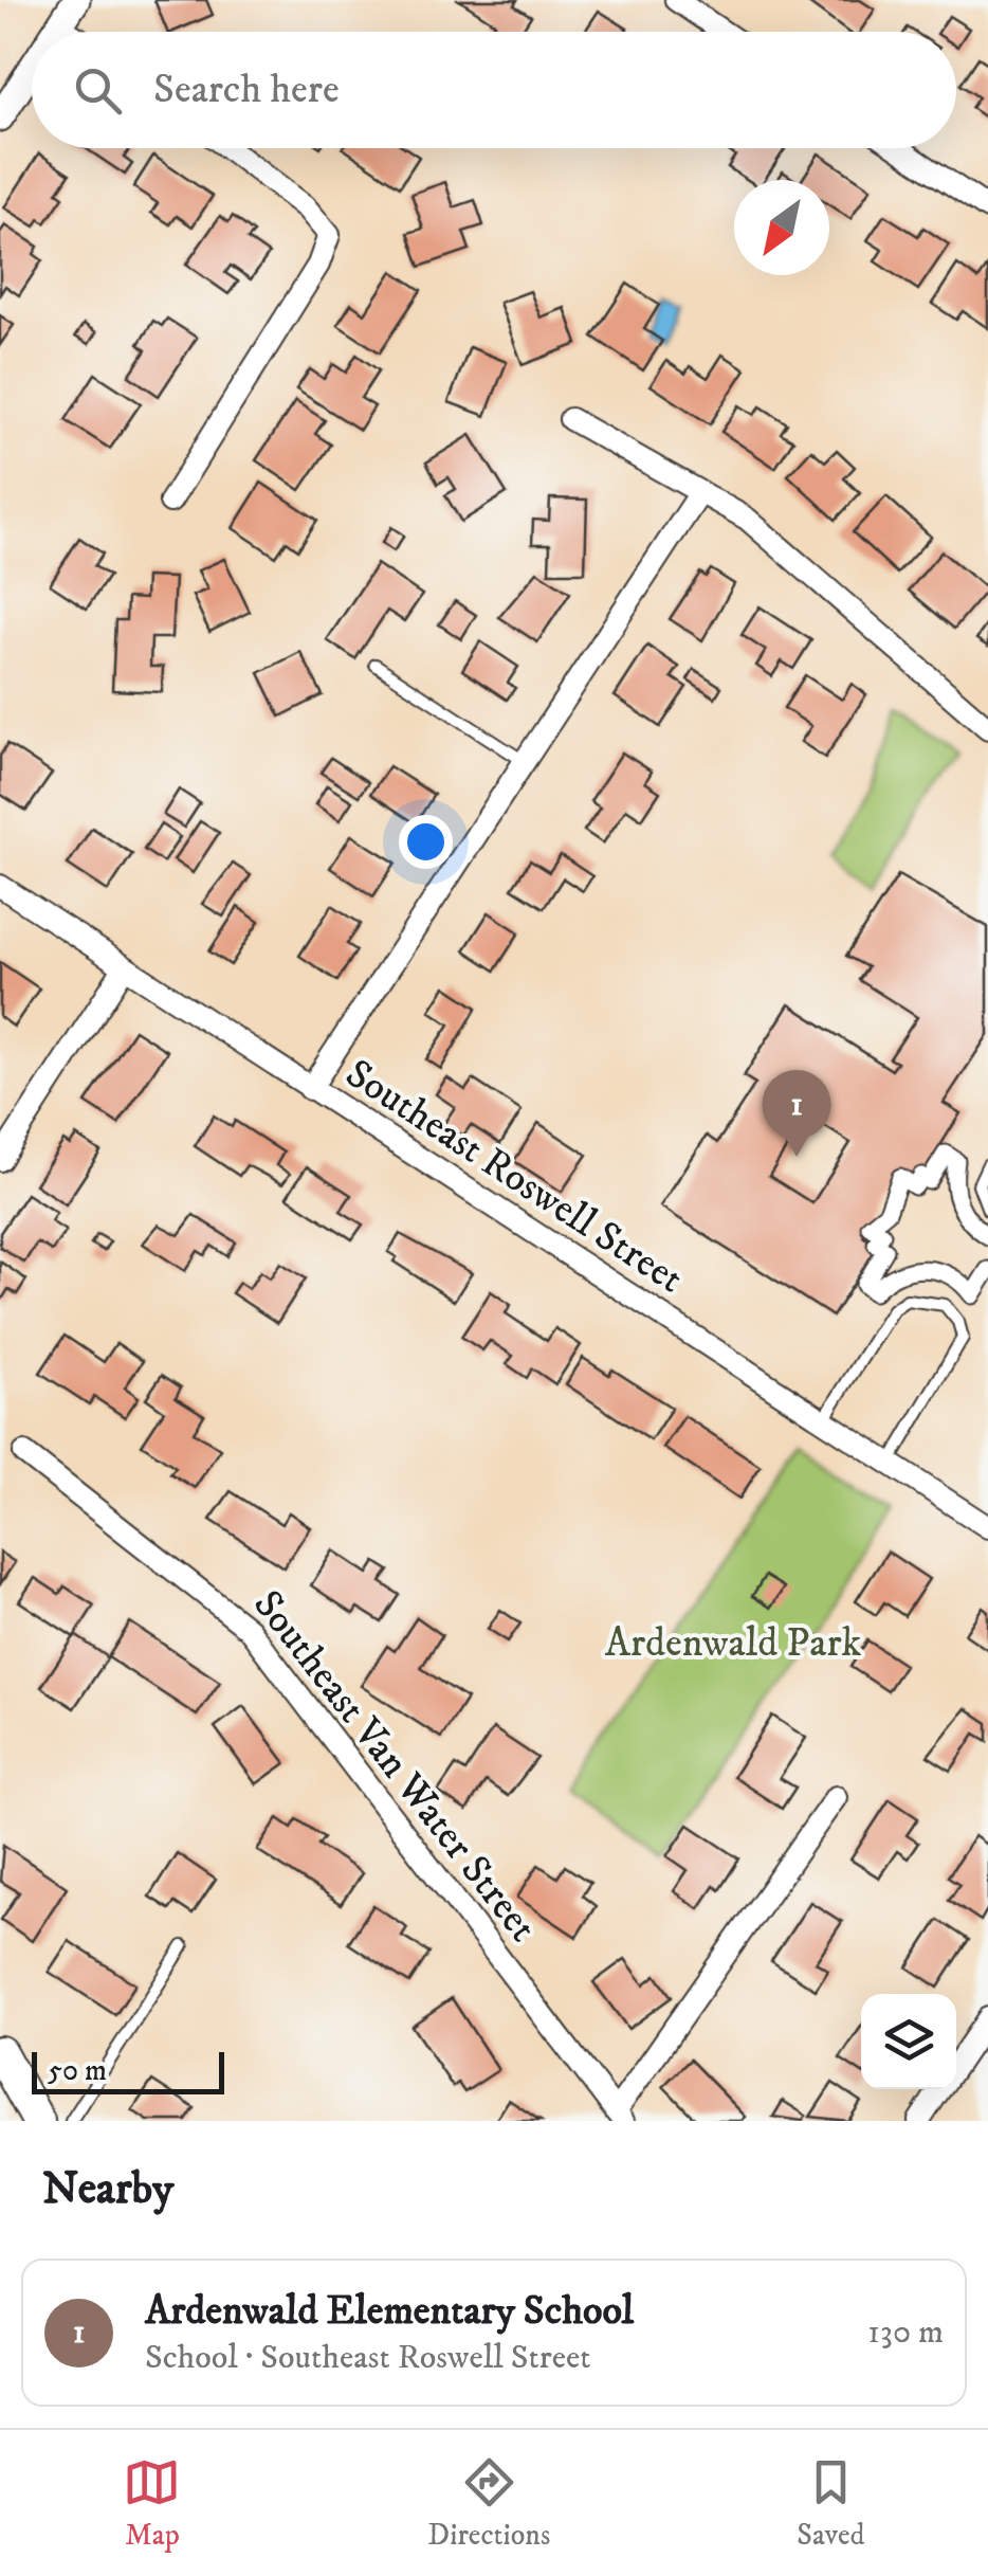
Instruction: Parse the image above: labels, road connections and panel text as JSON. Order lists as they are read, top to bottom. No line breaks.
{"streets":{"street":["Southeast Roswell Street","Southeast Van Water Street"]},"parks":["Ardenwald Park"],"scale_bar":"50 m","north":"bottom left","page":{"search":"Search here","pins":"1","scale":"50 m","heading":"Nearby","list":[{"mark":"1","name":"Ardenwald Elementary School","note":"School · Southeast Roswell Street","value":"130 m"}],"nav":["Map","Directions","Saved"]}}
